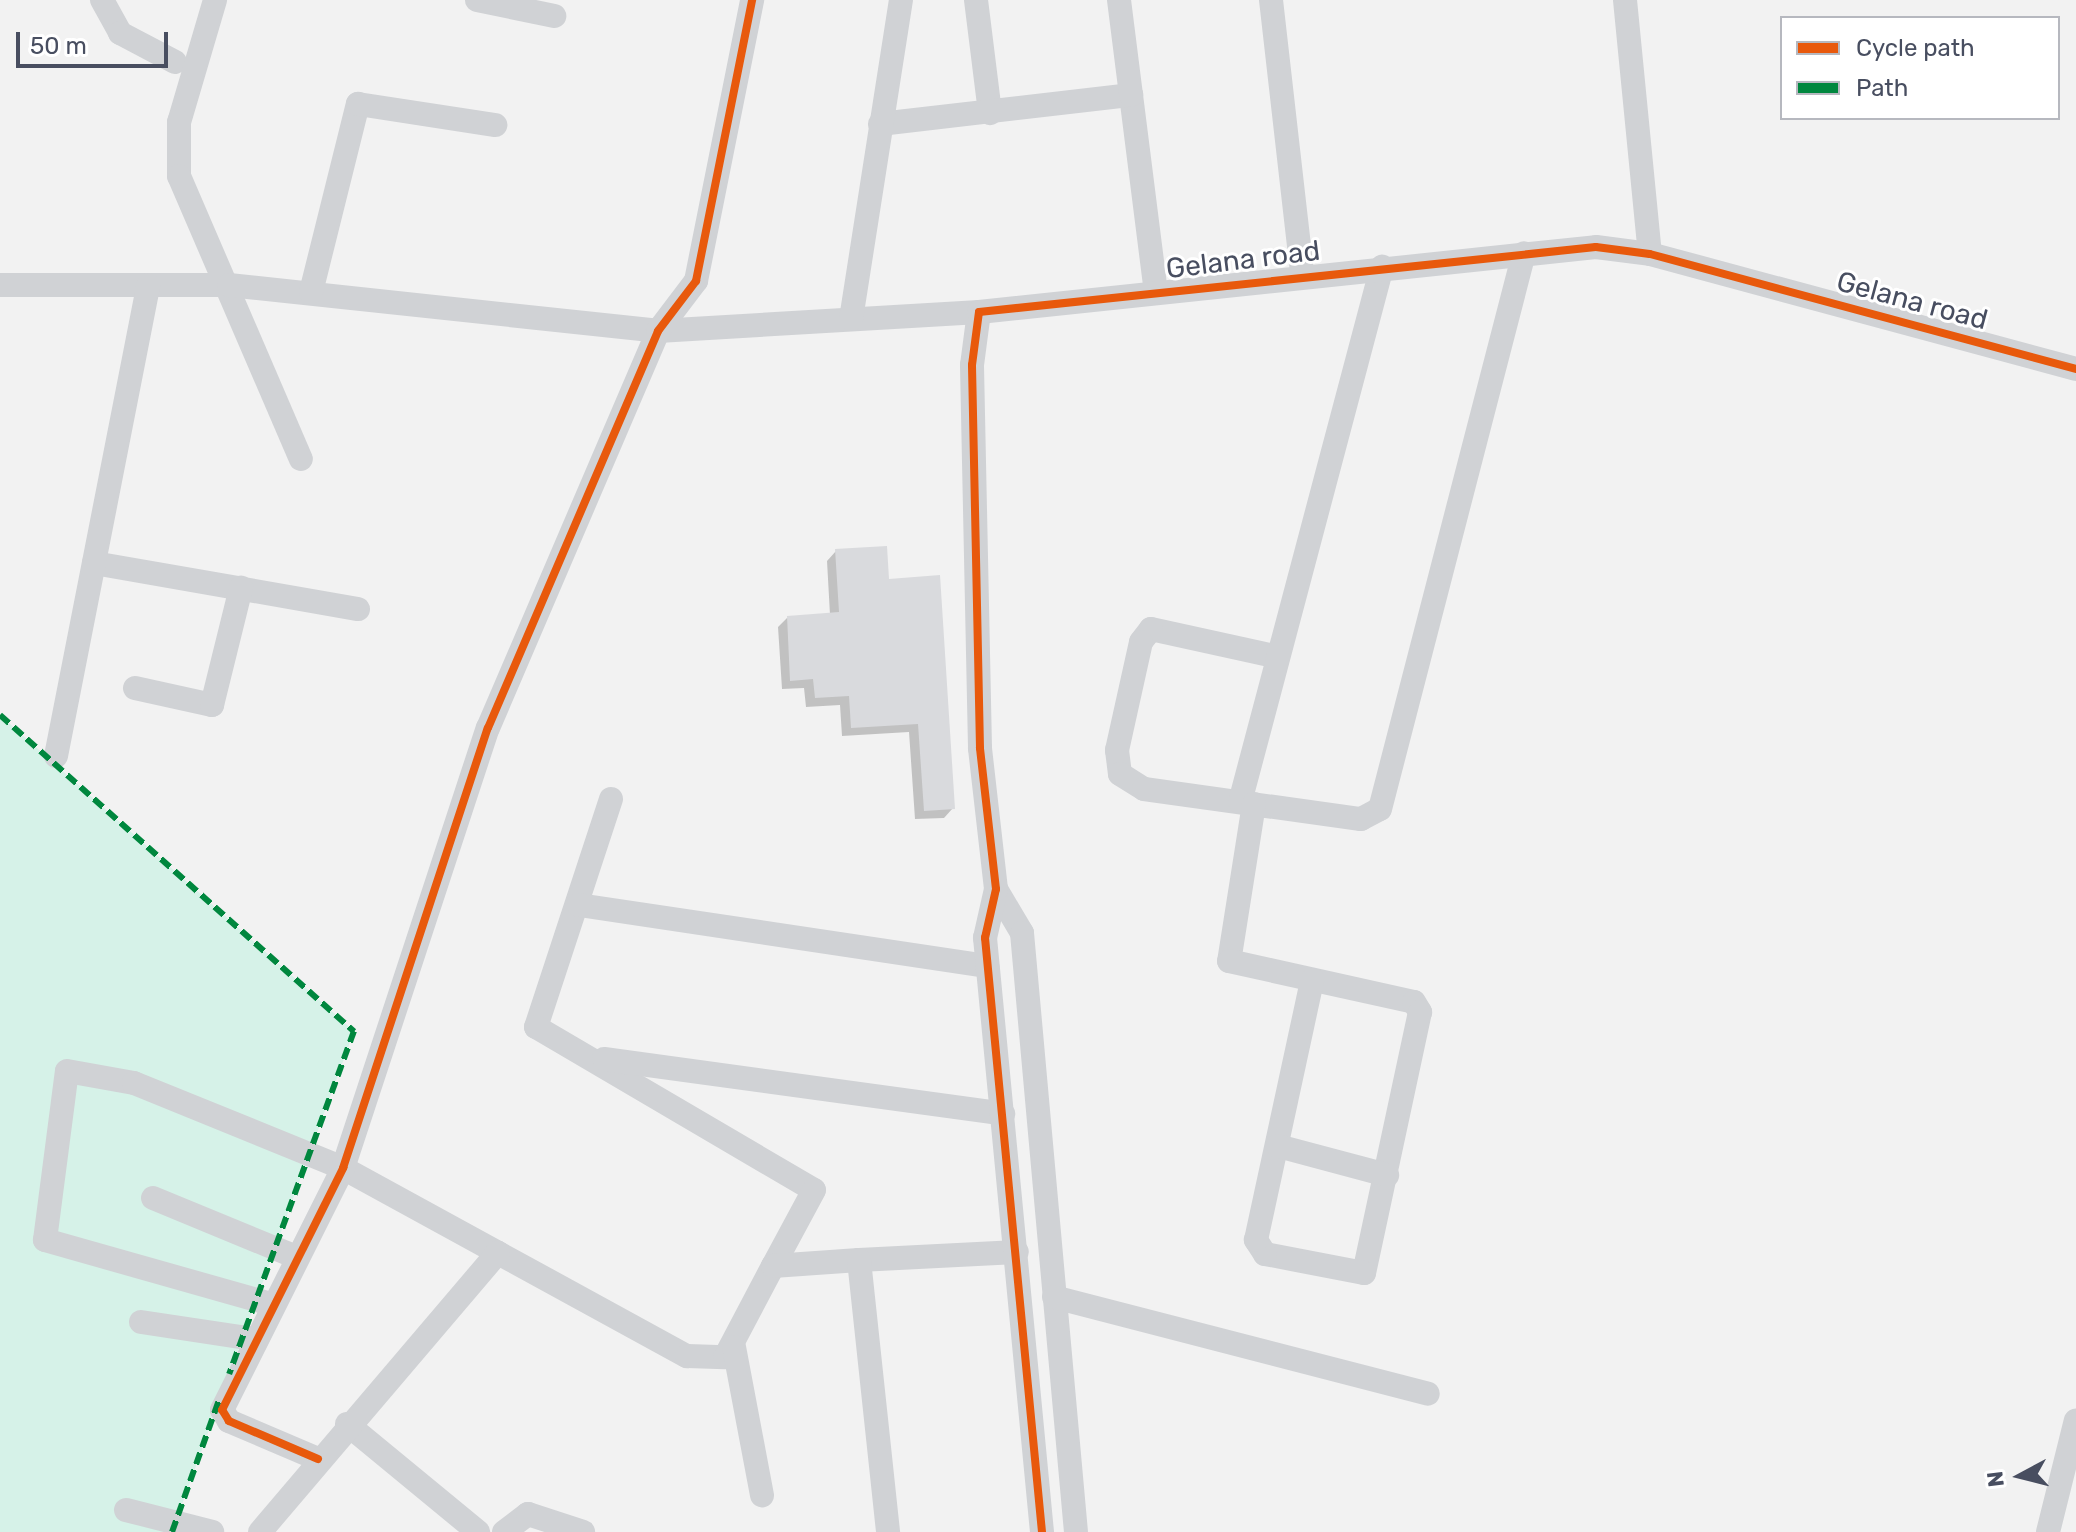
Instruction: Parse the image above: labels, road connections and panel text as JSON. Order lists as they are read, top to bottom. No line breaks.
{"streets":{"street":["Gelana road"]},"legend":["Cycle path","Path"],"scale_bar":"50 m","north":"left"}
